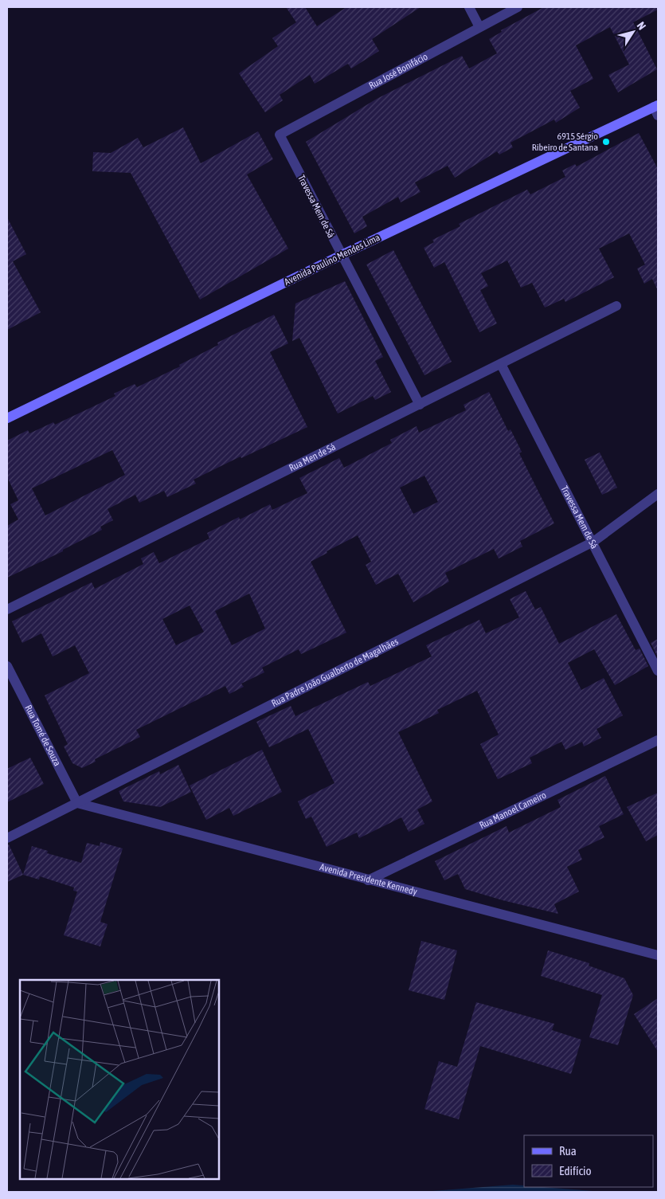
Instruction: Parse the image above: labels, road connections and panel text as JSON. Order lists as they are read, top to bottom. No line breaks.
{"streets":{"main road":["Avenida Paulino Mendes Lima"],"street":["Rua José Bonifácio","Travessa Mem de Sá","Rua Men de Sá","Rua Padre João Gualberto de Magalhães","Rua Tomé de Souza","Rua Manoel Cameiro","Avenida Presidente Kennedy"]},"crossings":[["Rua José Bonifácio","Travessa Mem de Sá"],["Travessa Mem de Sá","Avenida Paulino Mendes Lima"],["Travessa Mem de Sá","Rua Men de Sá"],["Travessa Mem de Sá","Rua Padre João Gualberto de Magalhães"],["Rua Padre João Gualberto de Magalhães","Rua Tomé de Souza"],["Rua Padre João Gualberto de Magalhães","Avenida Presidente Kennedy"],["Rua Tomé de Souza","Avenida Presidente Kennedy"],["Rua Manoel Cameiro","Avenida Presidente Kennedy"]],"places":["6915 Sérgio Ribeiro de Santana"],"legend":["Rua","Edifício"],"north":"top right"}
